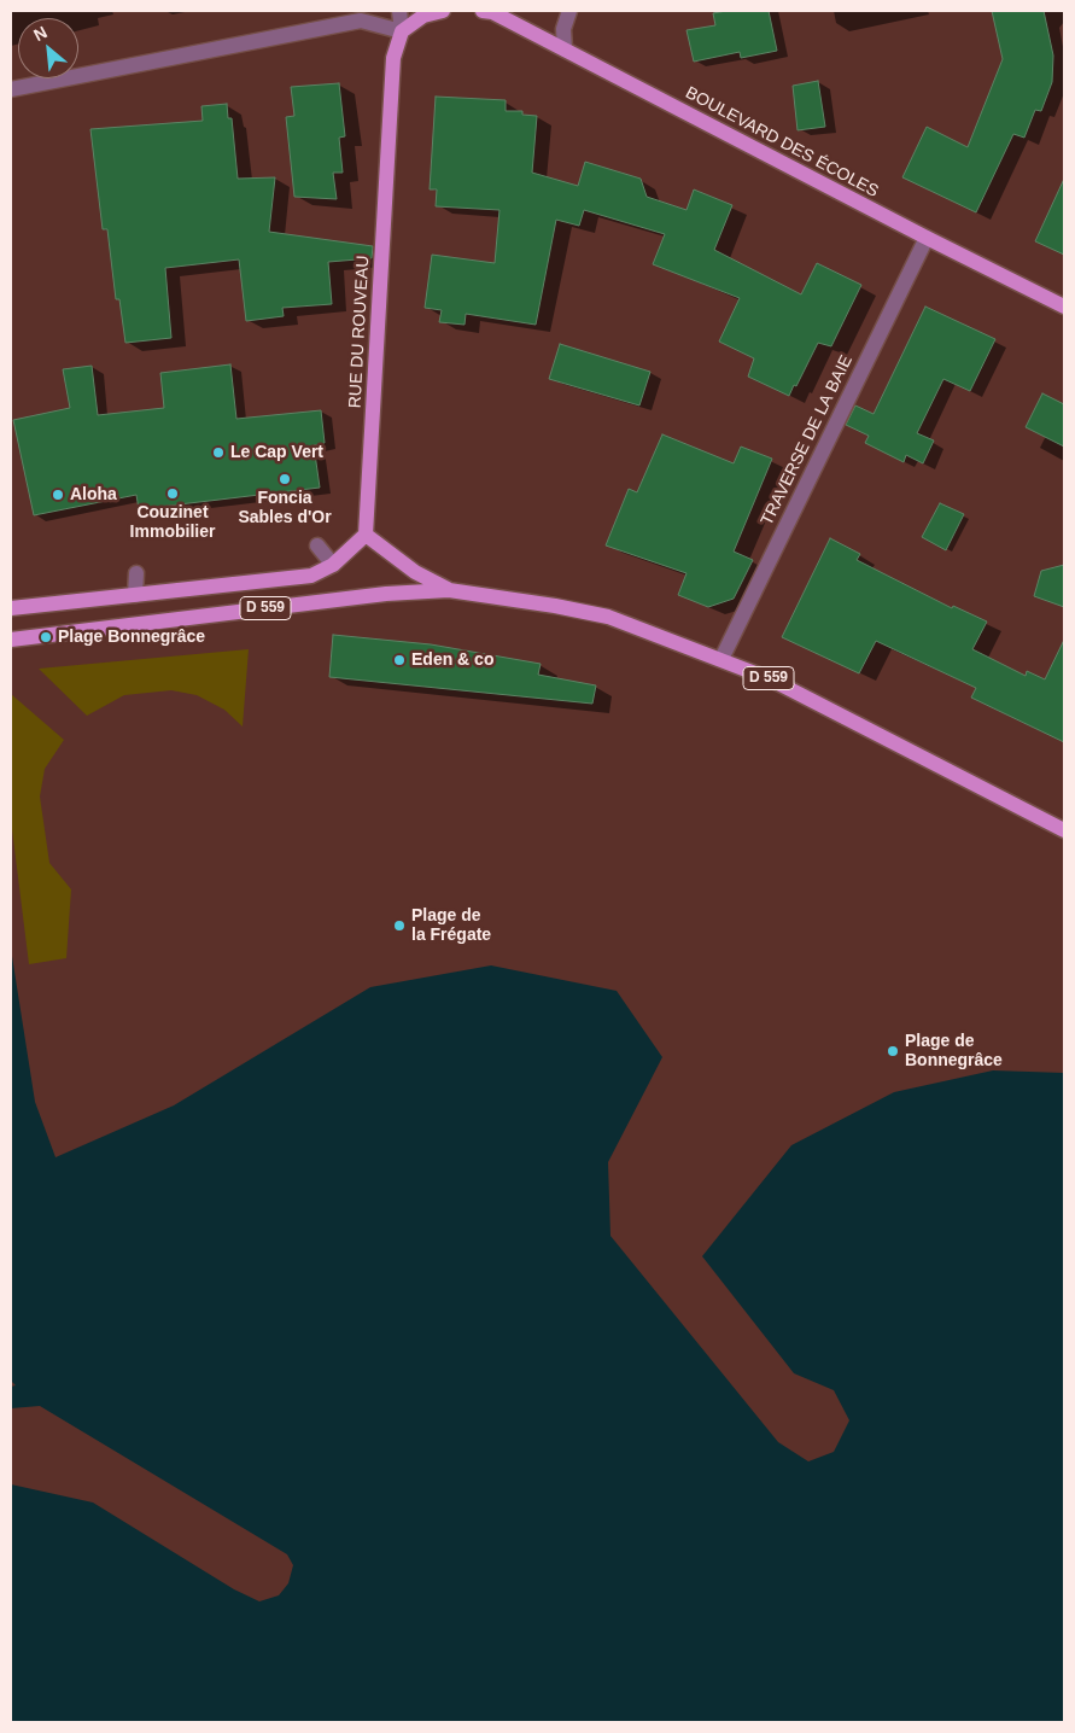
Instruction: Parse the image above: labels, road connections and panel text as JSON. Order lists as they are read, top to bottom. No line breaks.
{"streets":{"main road":["BOULEVARD DES ÉCOLES","RUE DU ROUVEAU","D 559"],"street":["TRAVERSE DE LA BAIE"]},"crossings":[["BOULEVARD DES ÉCOLES","TRAVERSE DE LA BAIE"],["TRAVERSE DE LA BAIE","D 559"]],"places":["Le Cap Vert","Foncia Sables d'Or","Couzinet Immobilier","Aloha","Plage Bonnegrâce","Eden & co","Plage de la Frégate","Plage de Bonnegrâce"],"north":"top left"}
